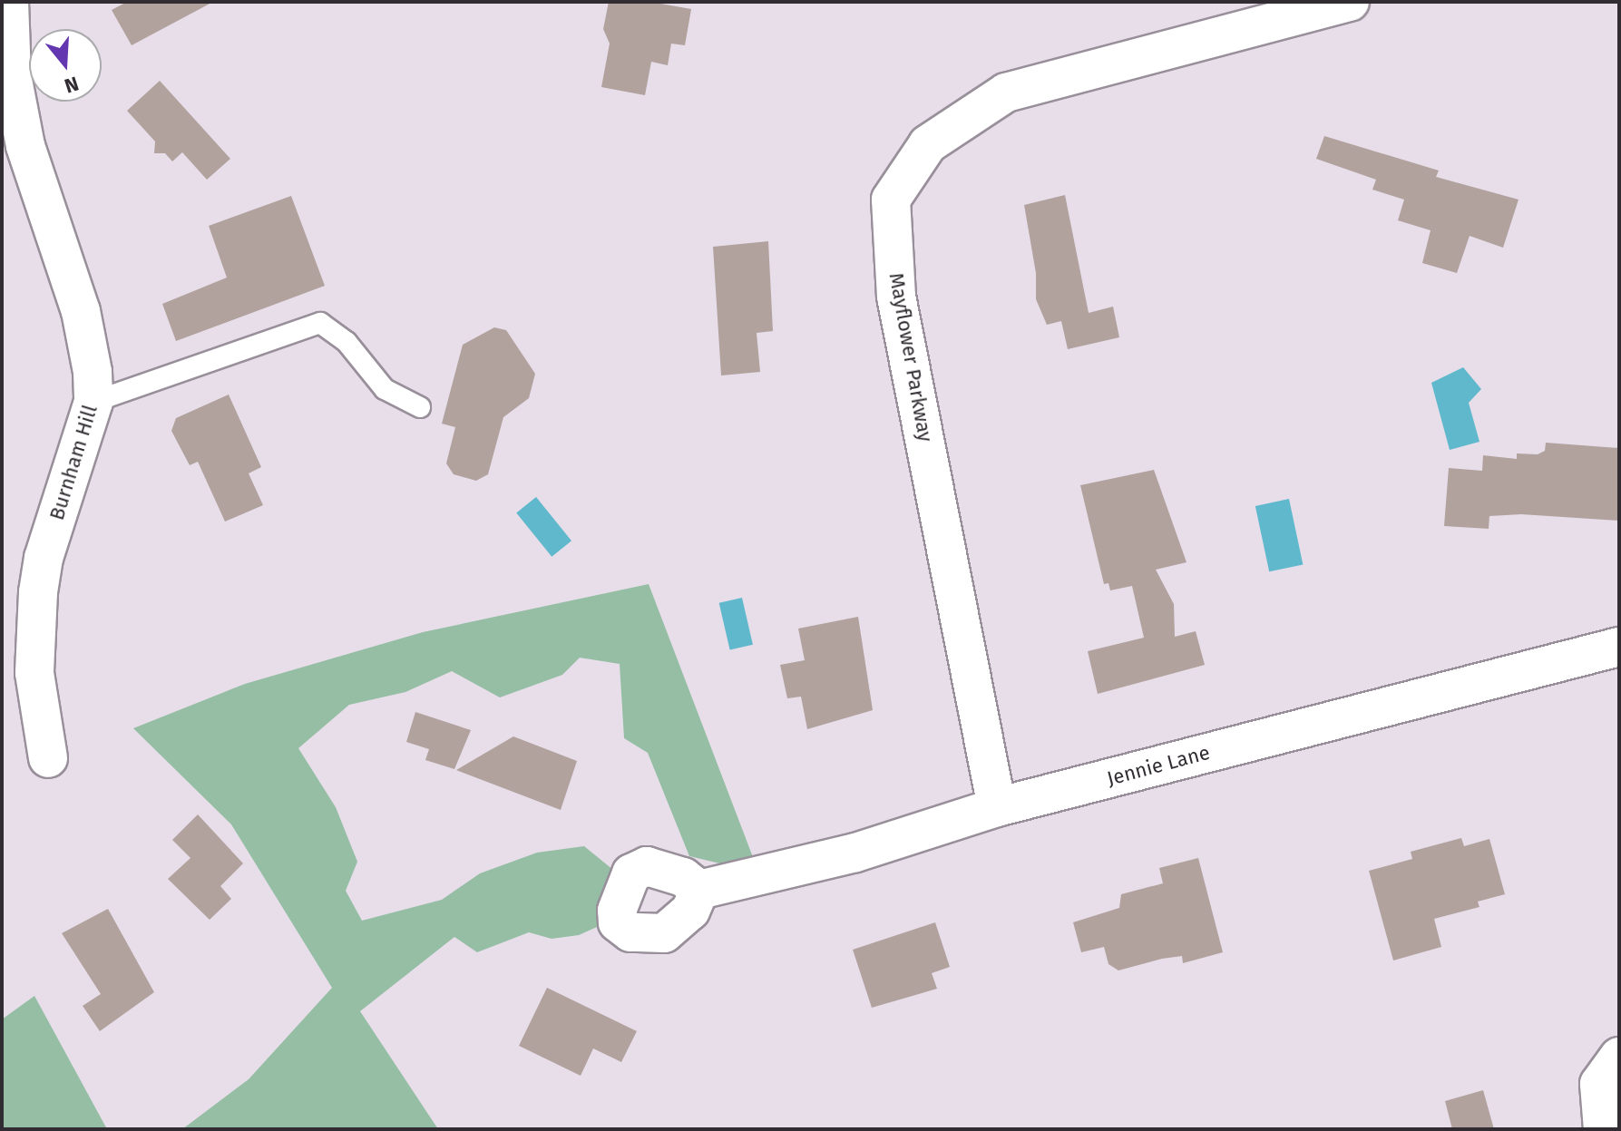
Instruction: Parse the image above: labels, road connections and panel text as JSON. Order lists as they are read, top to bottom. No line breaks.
{"streets":{"street":["Mayflower Parkway","Burnham Hill","Jennie Lane"]},"crossings":[["Mayflower Parkway","Jennie Lane"]],"north":"bottom"}
